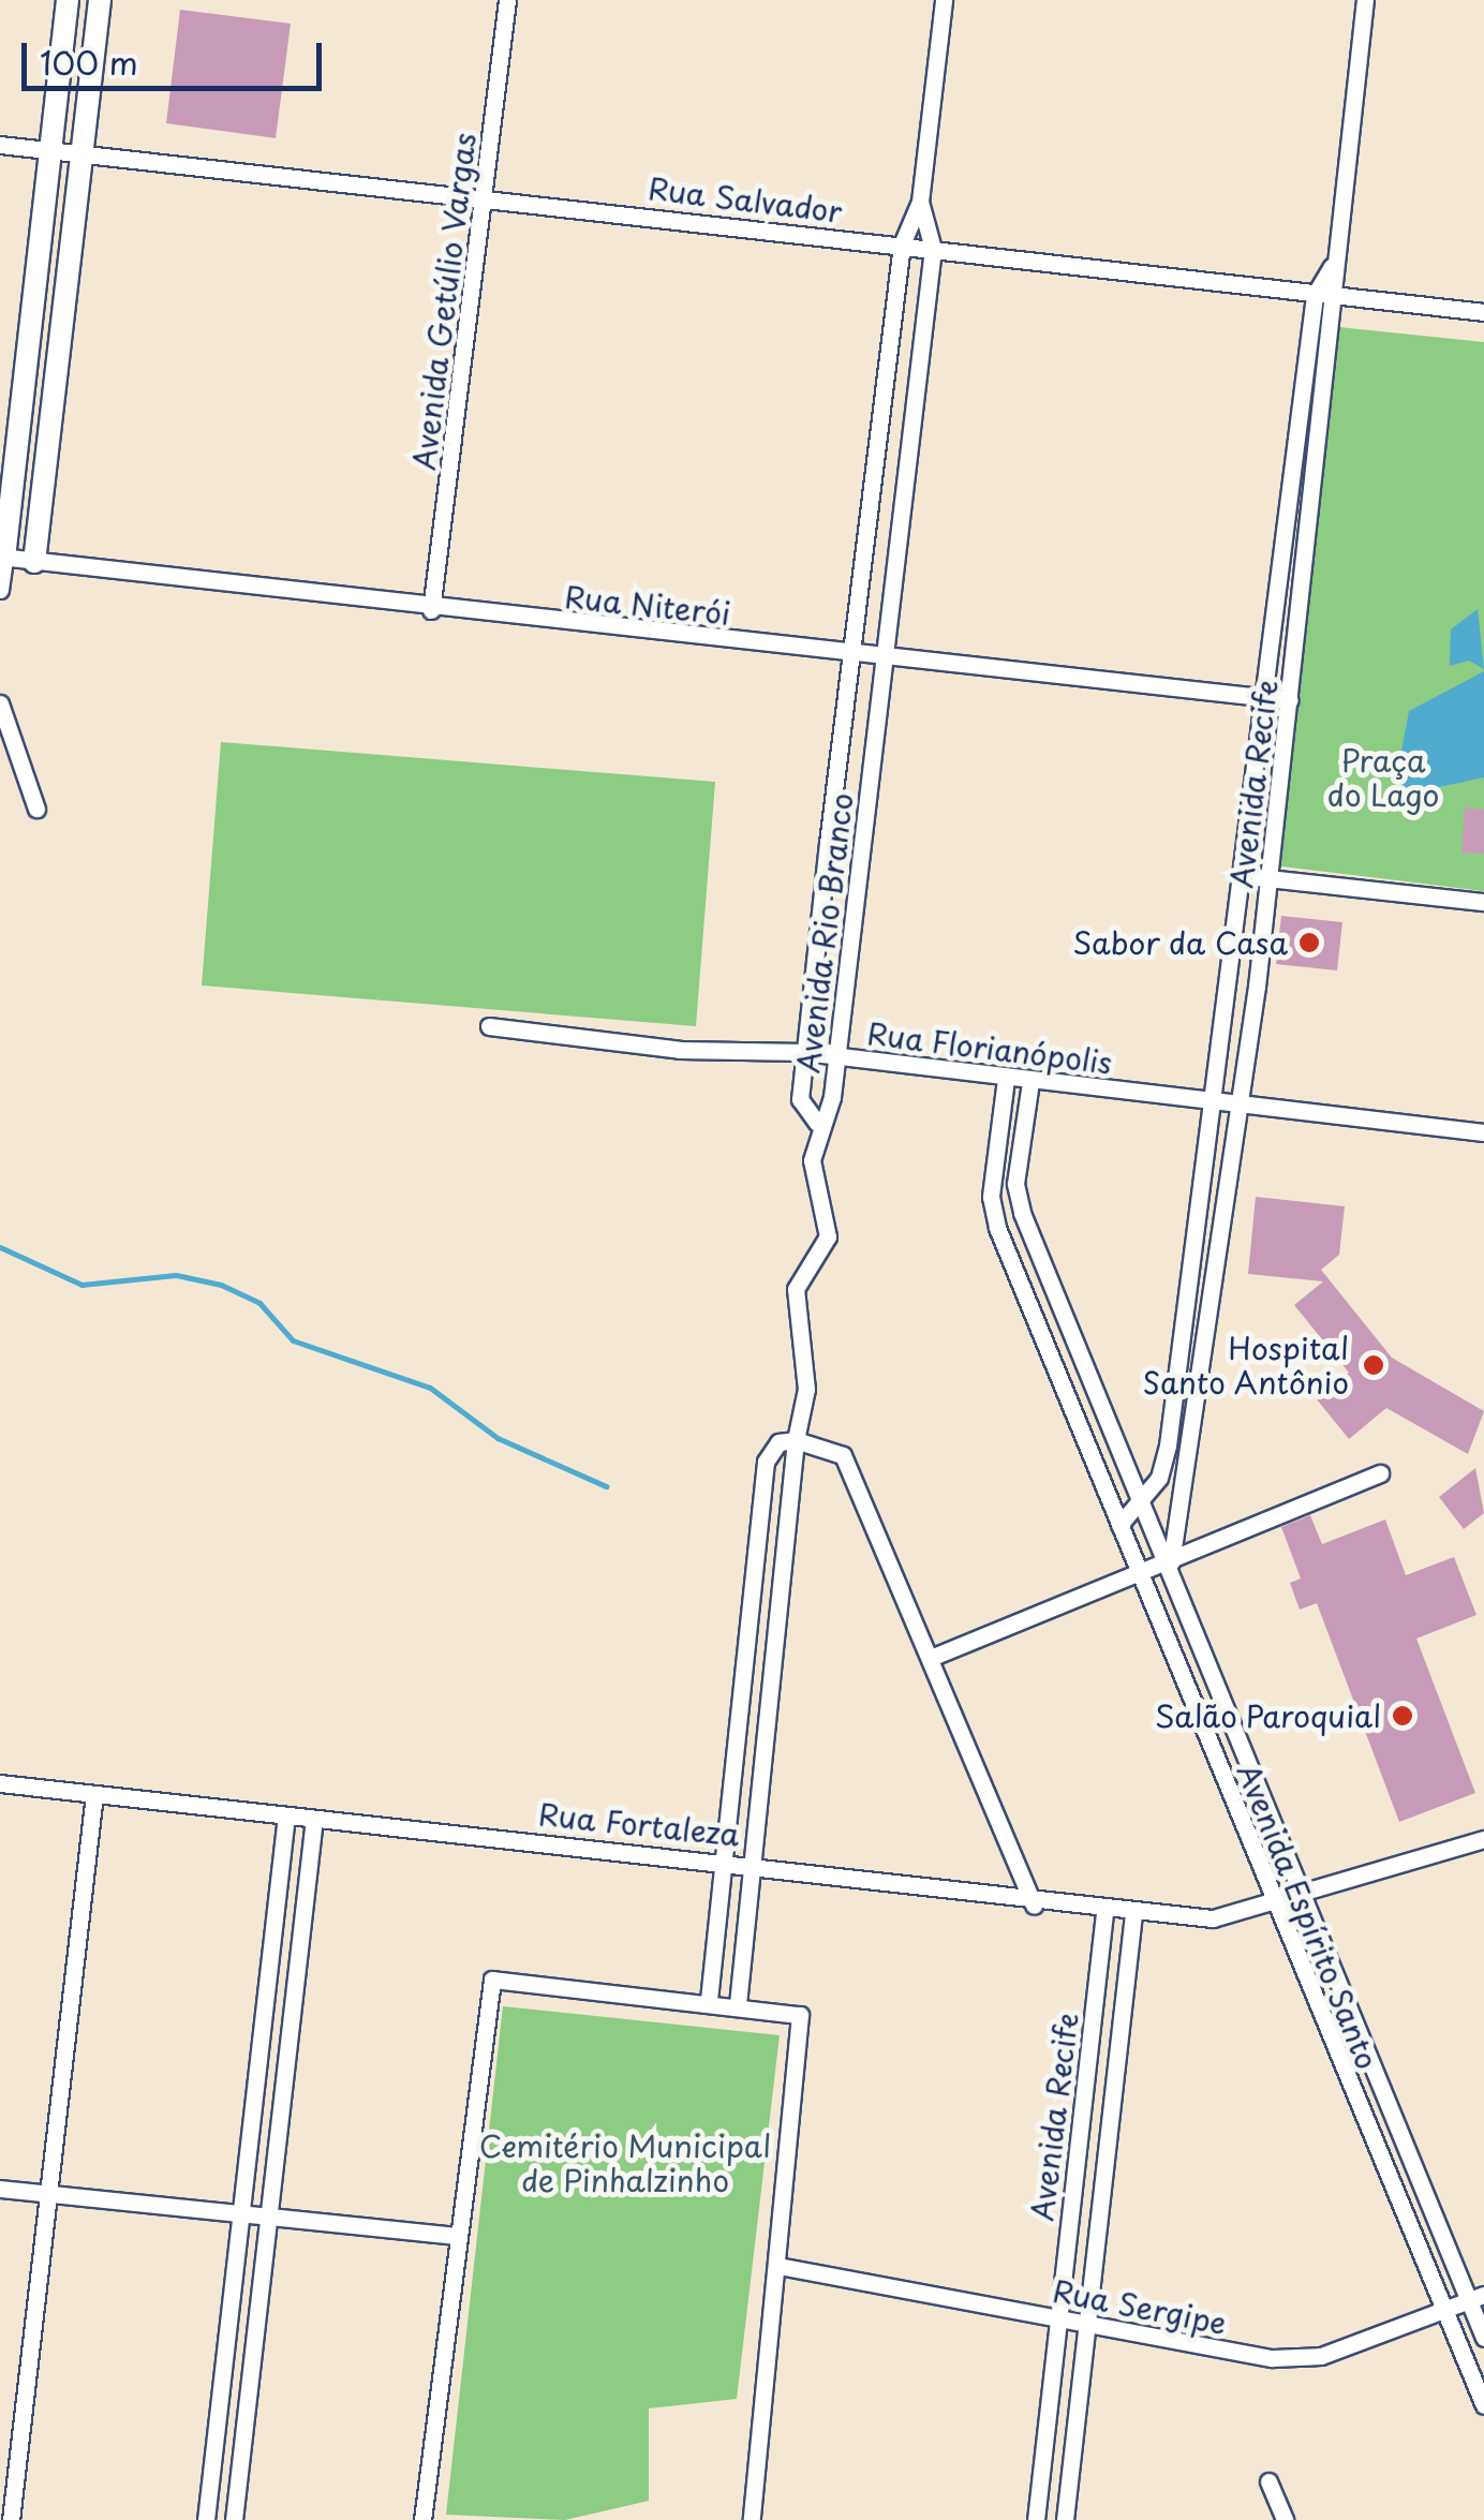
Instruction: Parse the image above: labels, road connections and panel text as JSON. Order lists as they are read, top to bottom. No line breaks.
{"streets":{"street":["Rua Salvador","Avenida Getúlio Vargas","Rua Niterói","Avenida Recife","Avenida Rio Branco","Rua Florianópolis","Rua Fortaleza","Avenida Espírito Santo","Rua Sergipe"]},"crossings":[["Rua Salvador","Avenida Getúlio Vargas"],["Rua Salvador","Avenida Recife"],["Rua Salvador","Avenida Rio Branco"],["Avenida Getúlio Vargas","Rua Niterói"],["Rua Niterói","Avenida Recife"],["Rua Niterói","Avenida Rio Branco"],["Avenida Recife","Rua Florianópolis"],["Avenida Recife","Rua Fortaleza"],["Avenida Recife","Avenida Espírito Santo"],["Avenida Recife","Rua Sergipe"],["Avenida Rio Branco","Rua Florianópolis"],["Rua Florianópolis","Avenida Espírito Santo"],["Rua Fortaleza","Avenida Espírito Santo"],["Avenida Espírito Santo","Rua Sergipe"]],"parks":["Praça do Lago","Cemitério Municipal de Pinhalzinho"],"places":["Sabor da Casa","Hospital Santo Antônio","Salão Paroquial"],"scale_bar":"100 m"}
